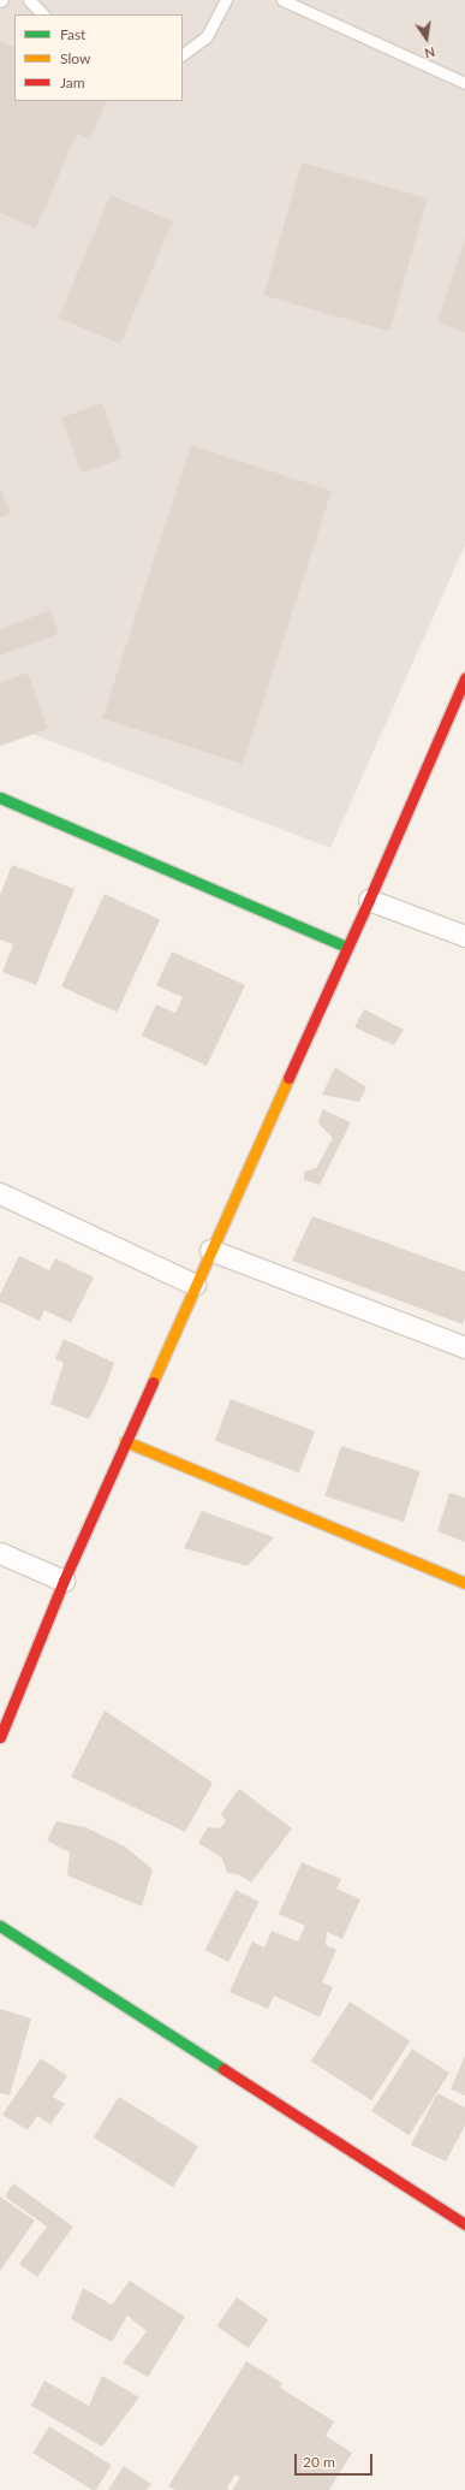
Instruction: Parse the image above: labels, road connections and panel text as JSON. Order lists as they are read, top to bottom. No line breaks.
{"legend":["Fast","Slow","Jam"],"scale_bar":"20 m","north":"bottom"}
